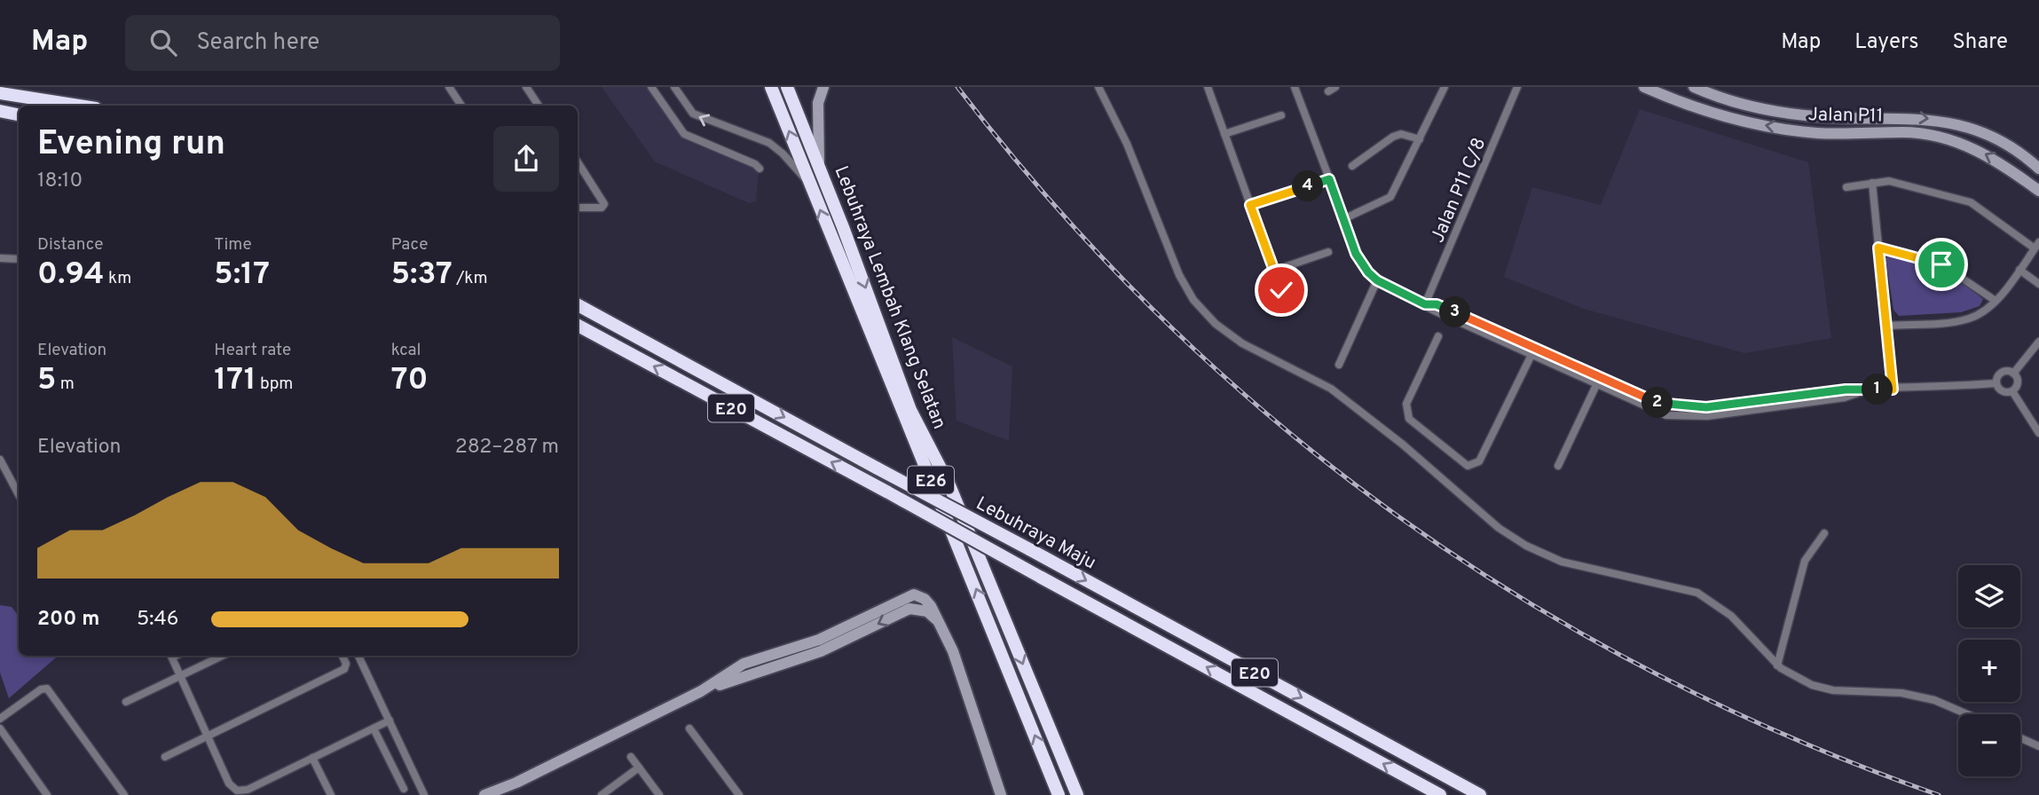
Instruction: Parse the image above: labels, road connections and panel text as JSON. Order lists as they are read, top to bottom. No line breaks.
{"streets":{"highway":["Lebuhraya Lembah Klang Selatan","E20","E26","Lebuhraya Maju"],"street":["Jalan P11","Jalan P11 C/8"]},"page":{"header":"Map","search":"Search here","nav":["Map","Layers","Share"],"heading":["Evening run","18:10"],"pins":["4","3","1","2"],"stats":[["Distance","0.94 km"],["Time","5:17"],["Pace","5:37 /km"],["Elevation","5 m"],["Heart rate","171 bpm"],["kcal","70"]],"chart":["Elevation","282–287 m"],"map_buttons":["+","−"],"list":[{"name":"200 m","note":"5:46"}]}}
